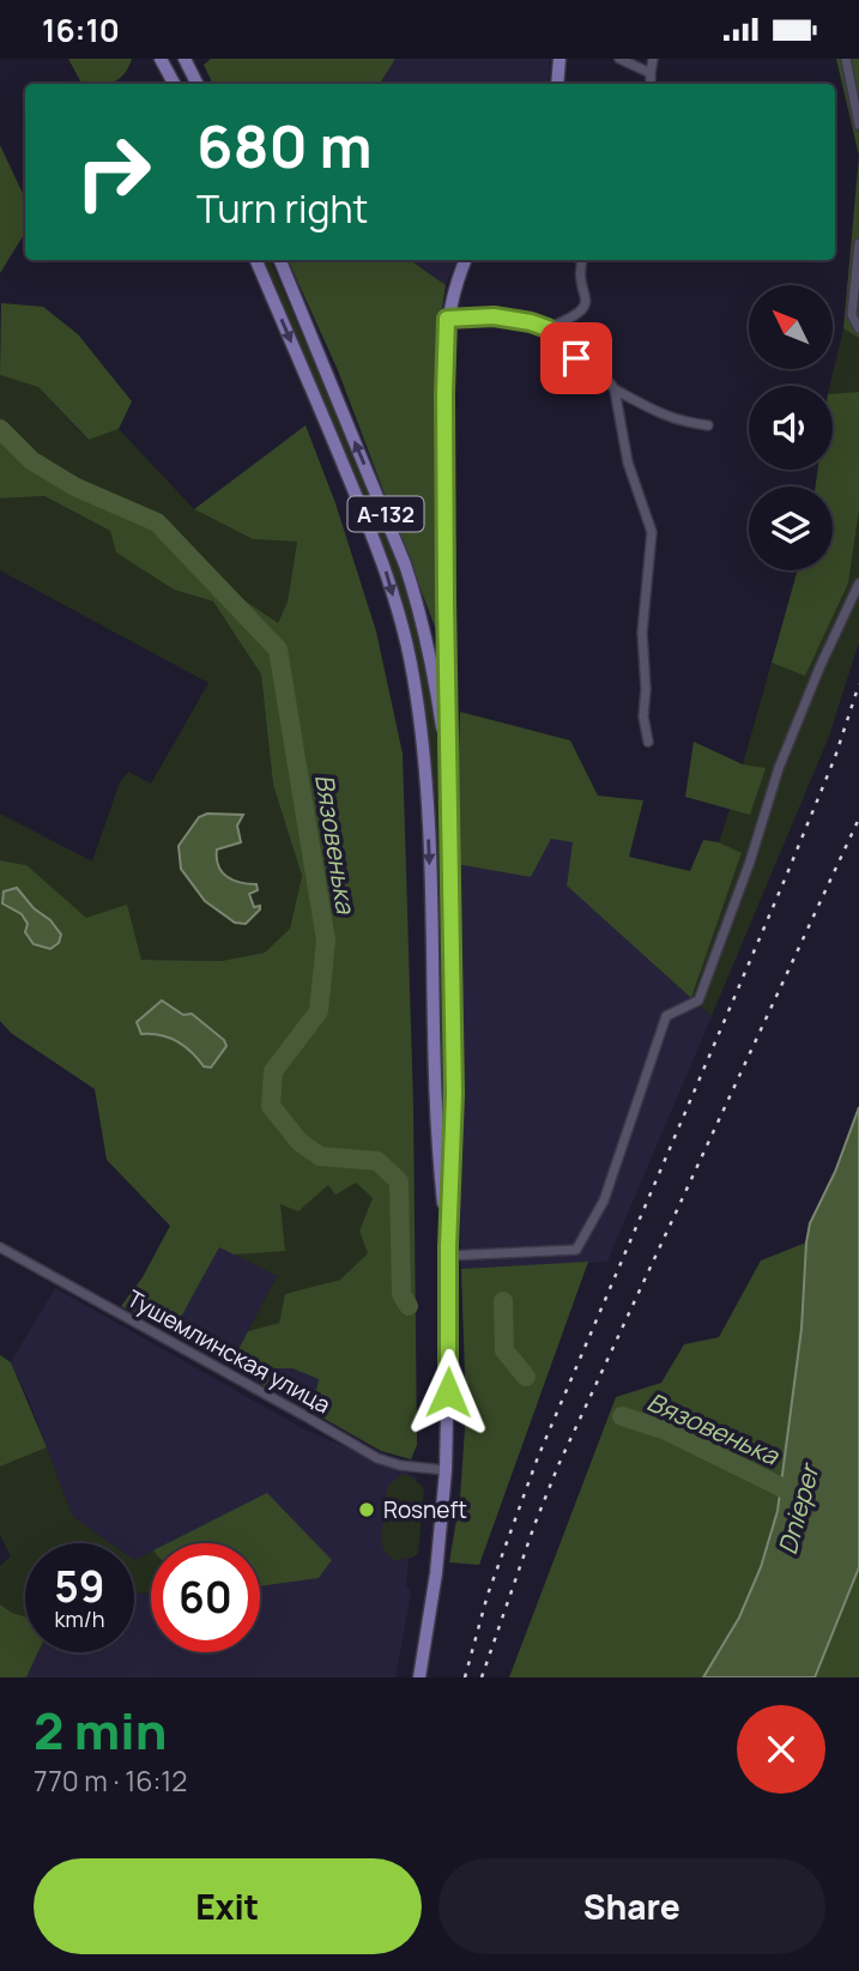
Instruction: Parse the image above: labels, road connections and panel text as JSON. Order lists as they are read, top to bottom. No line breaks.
{"streets":{"main road":["А-132"],"street":["Тушемлинская улица"]},"water":["Вязовенька","Dnieper"],"places":["Rosneft"],"north":"top left","page":{"status":"16:10","turn":["680 m","Turn right"],"speed":"59 km/h","limit":"60","heading":["2 min","770 m · 16:12"],"buttons":["Exit","Share"]}}
